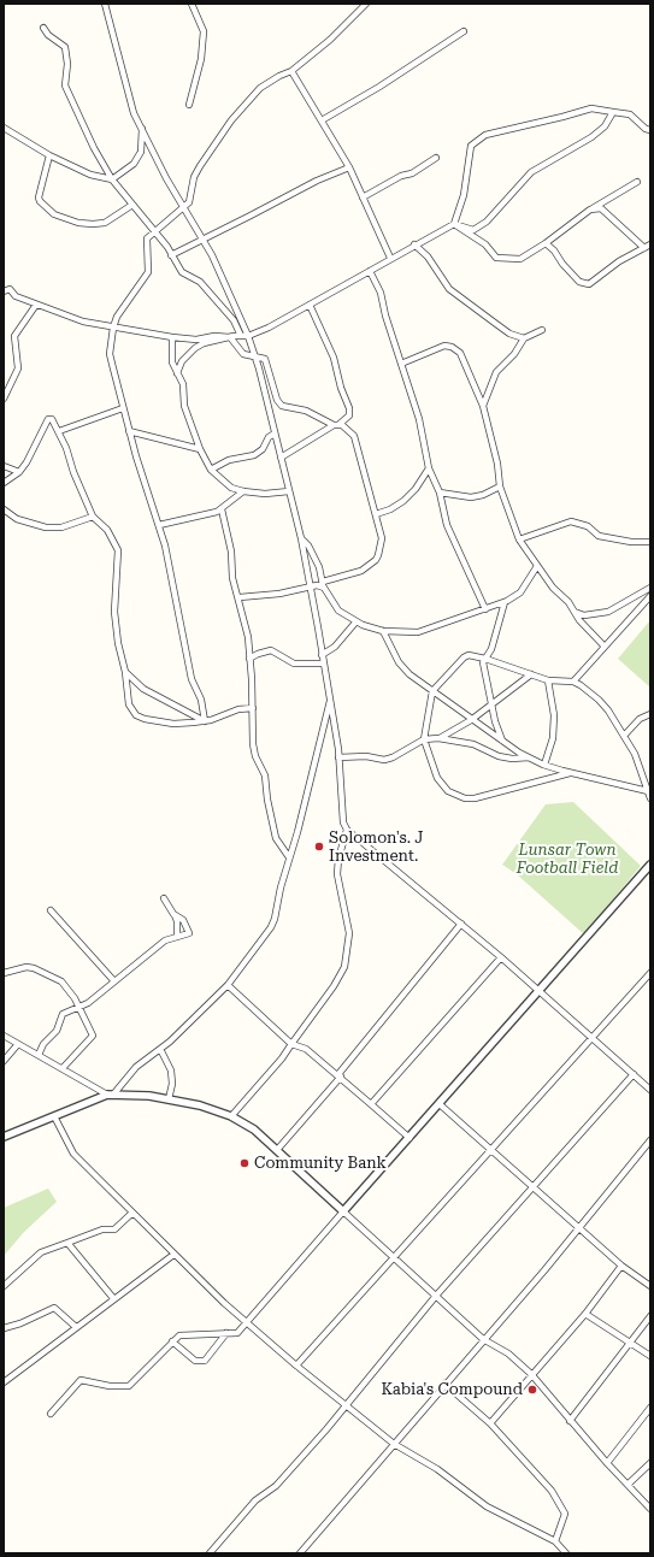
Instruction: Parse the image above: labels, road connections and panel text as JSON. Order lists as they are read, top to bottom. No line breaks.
{"parks":["Lunsar Town Football Field"],"places":["Solomon's. J Investment.","Community Bank","Kabia's Compound"]}
